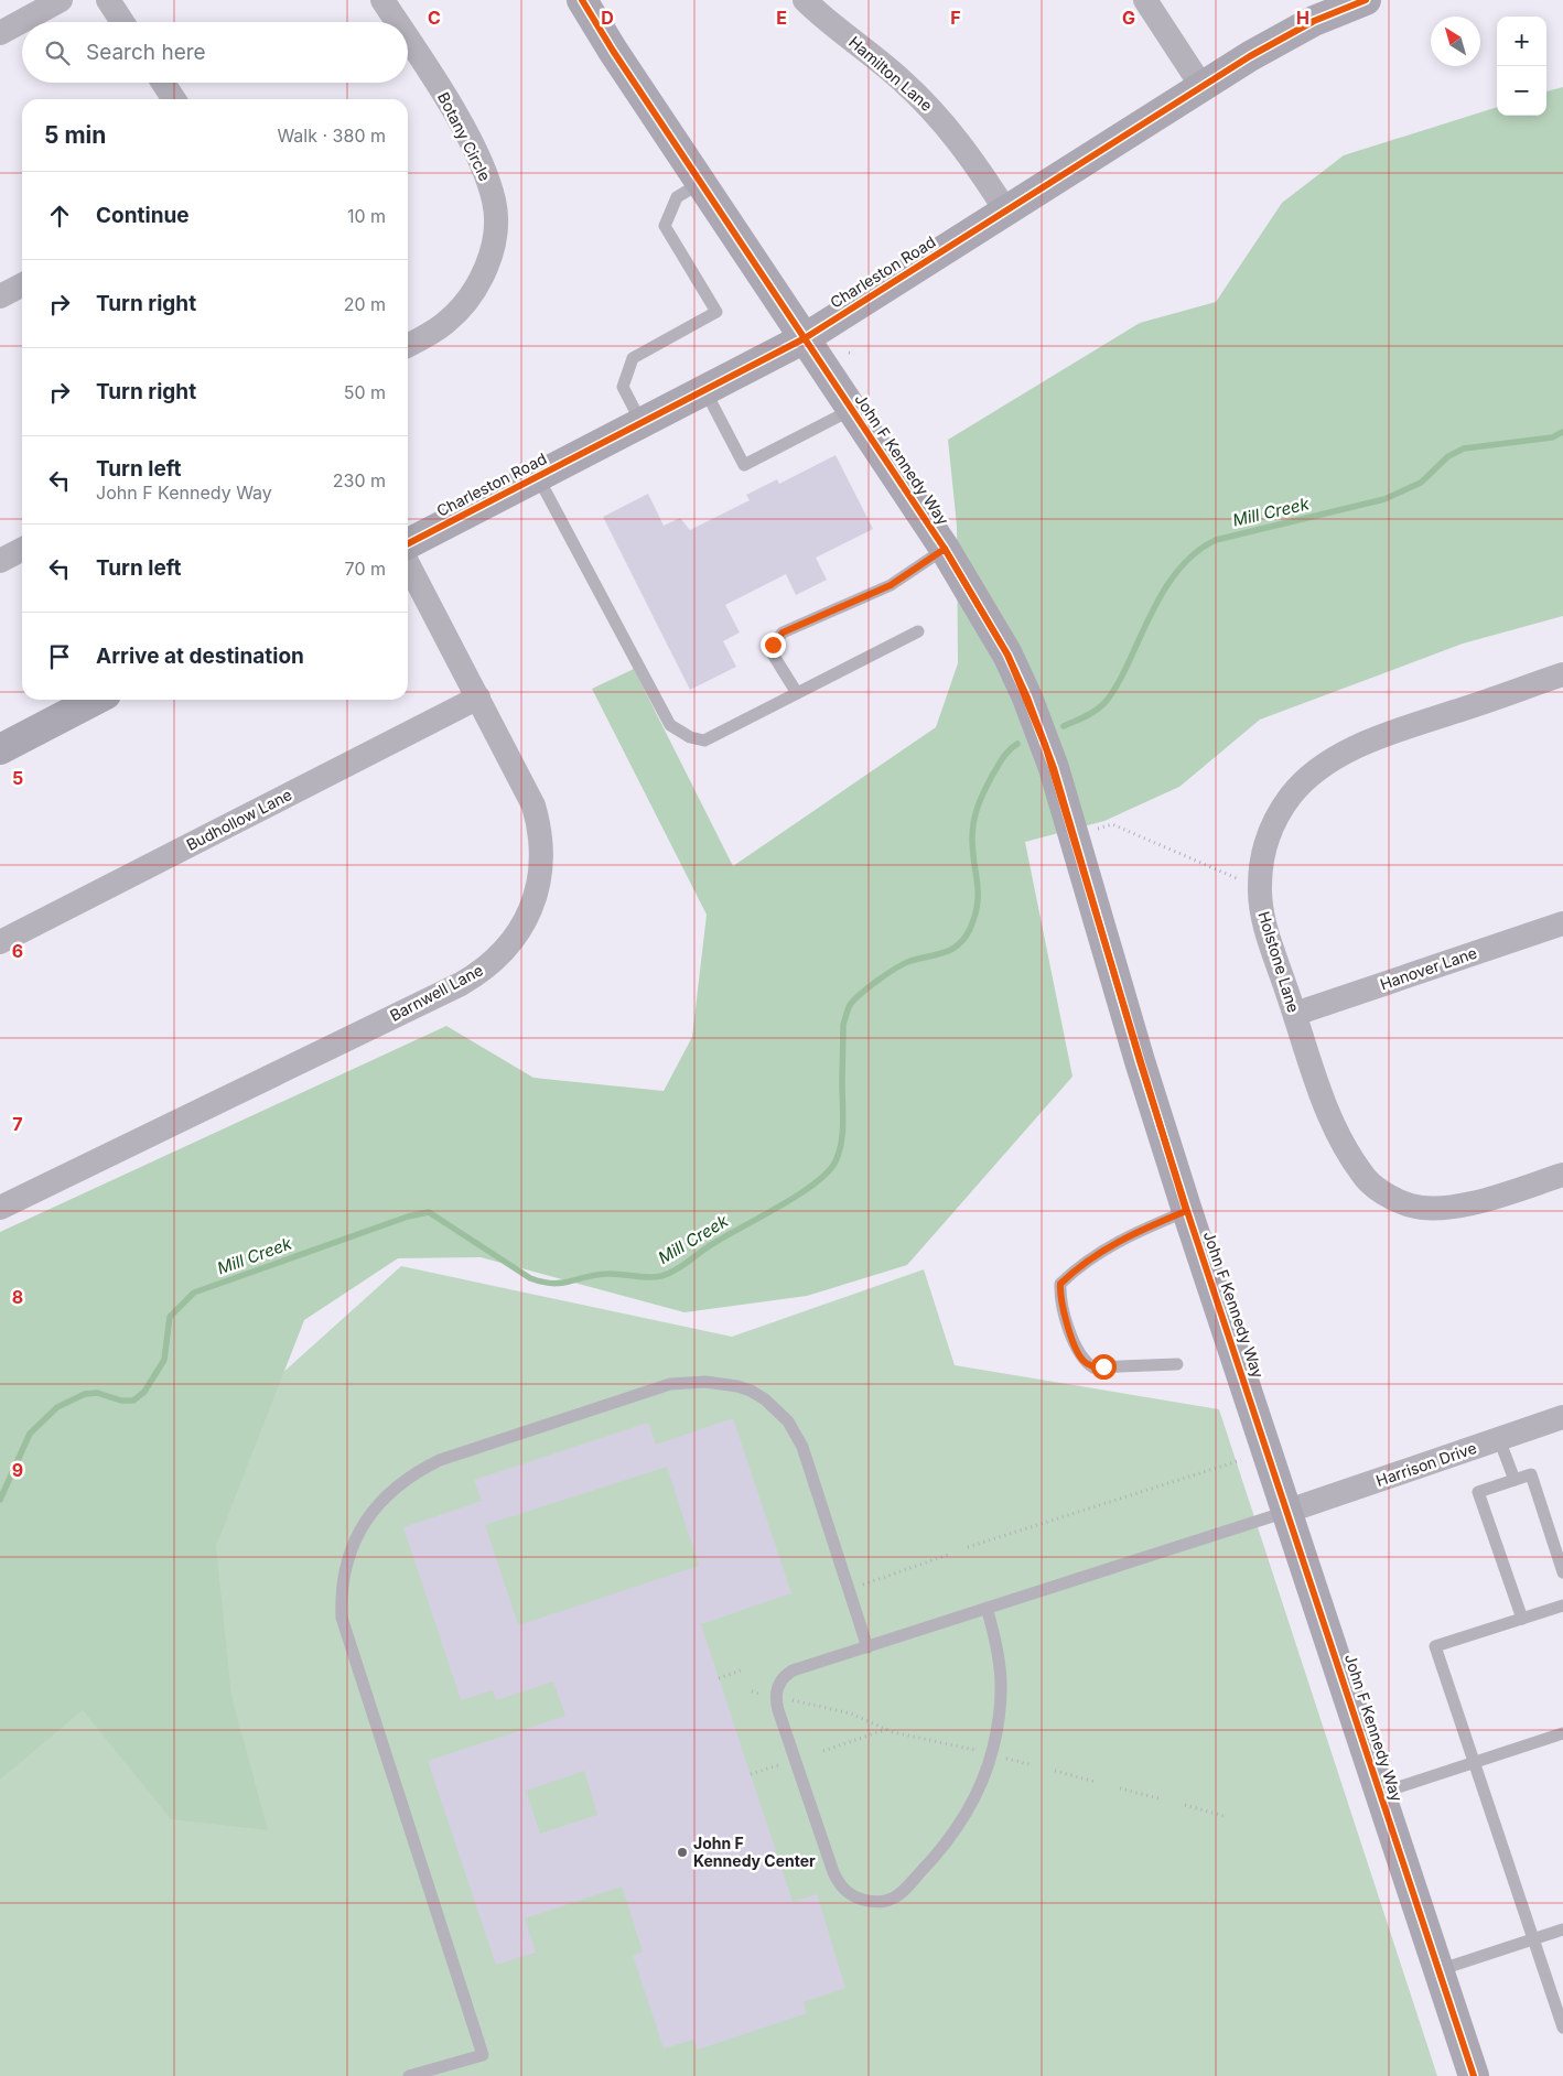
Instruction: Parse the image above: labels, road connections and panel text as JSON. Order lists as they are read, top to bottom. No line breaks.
{"streets":{"street":["Hamilton Lane","Botany Circle","Charleston Road","John F Kennedy Way","Budhollow Lane","Holstone Lane","Hanover Lane","Barnwell Lane","Harrison Drive"]},"crossings":[["Hamilton Lane","Charleston Road"],["Charleston Road","John F Kennedy Way"],["John F Kennedy Way","Harrison Drive"],["Budhollow Lane","Barnwell Lane"],["Holstone Lane","Hanover Lane"]],"water":["Mill Creek"],"places":["John F Kennedy Center"],"north":"top left","page":{"map_buttons":["+","−"],"search":"Search here","heading":["5 min","Walk · 380 m"],"list":[["Continue","10 m"],["Turn right","20 m"],["Turn right","50 m"],["Turn left","John F Kennedy Way","230 m"],["Turn left","70 m"],"Arrive at destination"]},"grid":{"columns":["C","D","E","F","G","H"],"rows":["5","6","7","8","9"]}}
